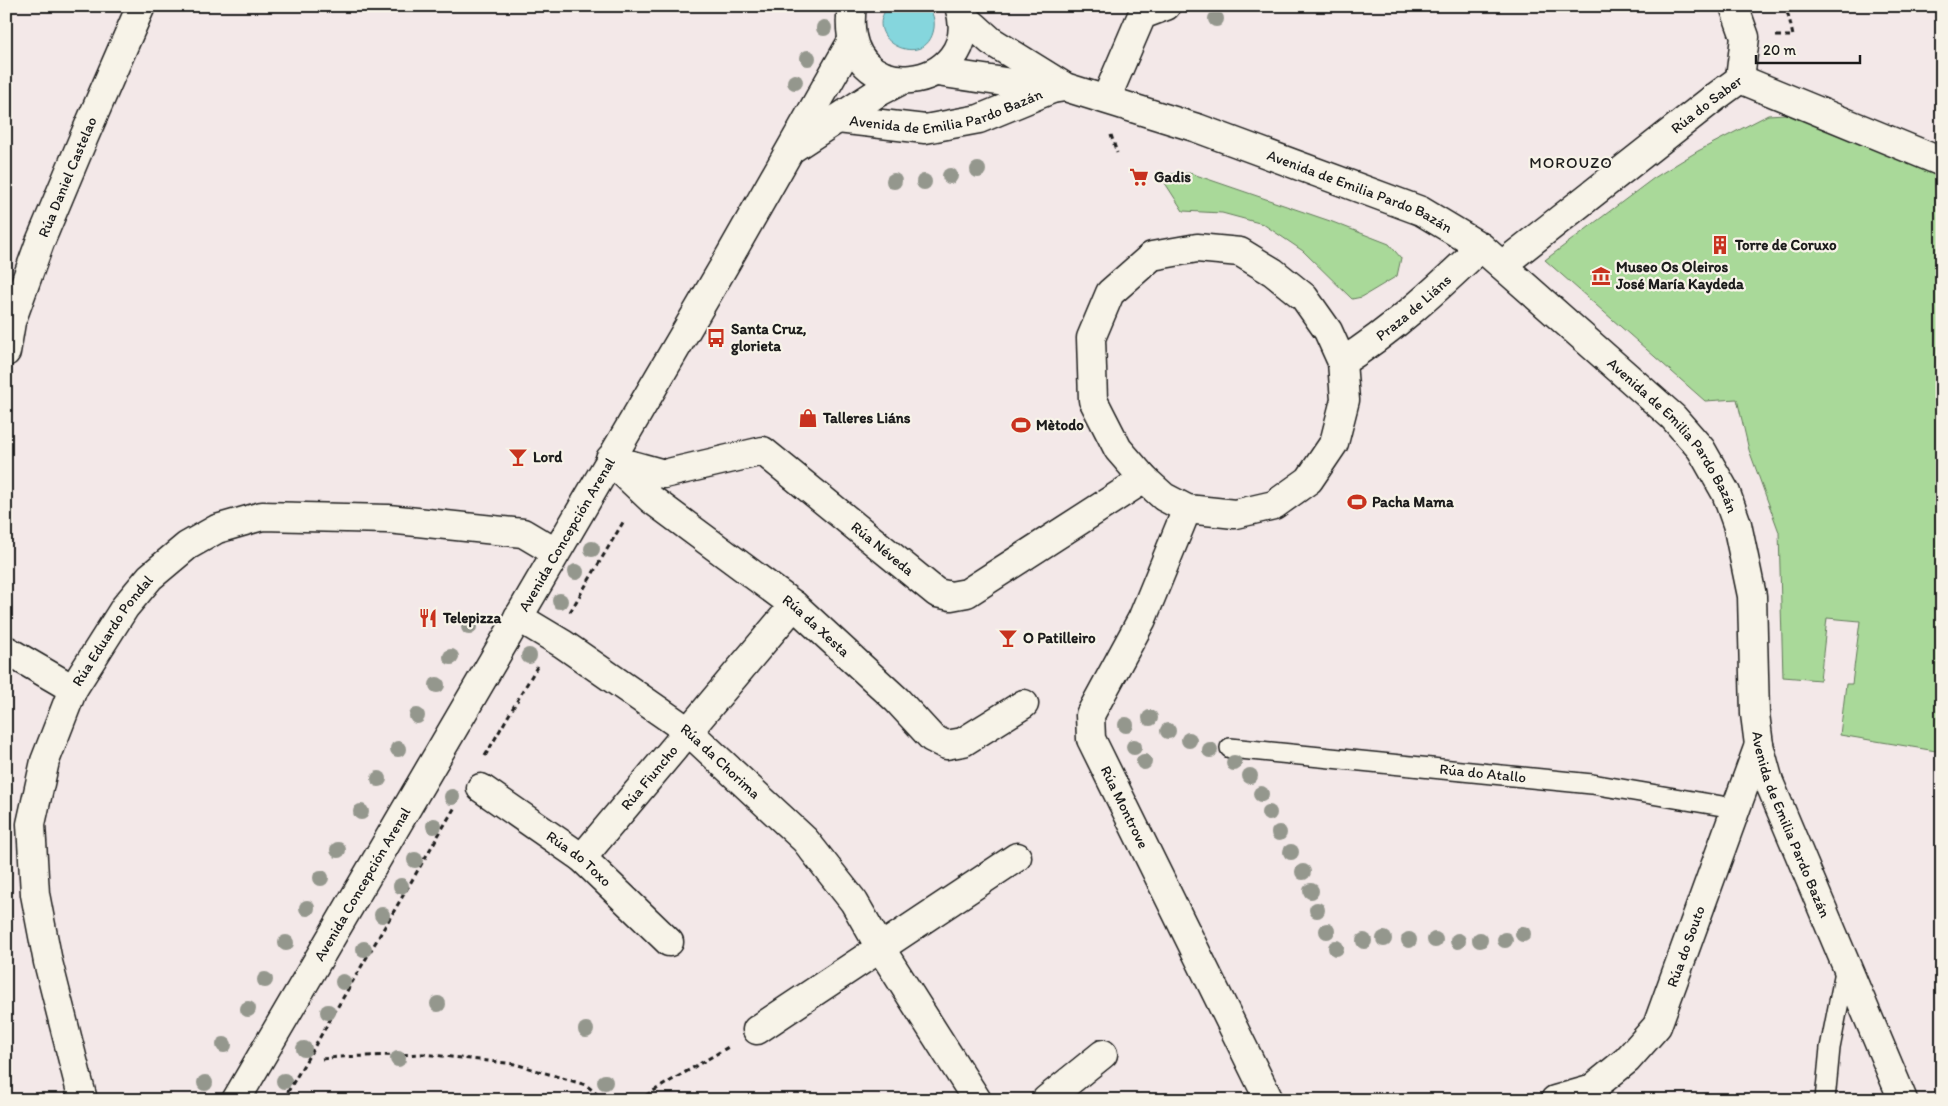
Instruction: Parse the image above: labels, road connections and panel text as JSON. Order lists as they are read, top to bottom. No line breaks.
{"streets":{"street":["Avenida de Emilia Pardo Bazán","Rúa do Saber","Rúa Daniel Castelao","Praza de Liáns","Avenida Concepción Arenal","Rúa Néveda","Rúa da Xesta","Rúa Eduardo Pondal","Rúa da Chorima","Rúa Fiuncho","Rúa Montrove","Rúa do Toxo","Rúa do Souto"],"lane":["Rúa do Atallo"]},"crossings":[["Avenida de Emilia Pardo Bazán","Rúa do Saber"],["Avenida de Emilia Pardo Bazán","Praza de Liáns"],["Avenida de Emilia Pardo Bazán","Avenida Concepción Arenal"],["Avenida de Emilia Pardo Bazán","Rúa do Souto"],["Avenida Concepción Arenal","Rúa Néveda"],["Avenida Concepción Arenal","Rúa da Xesta"],["Avenida Concepción Arenal","Rúa Eduardo Pondal"],["Avenida Concepción Arenal","Rúa da Chorima"],["Rúa Néveda","Rúa da Xesta"],["Rúa da Xesta","Rúa Fiuncho"],["Rúa da Chorima","Rúa Fiuncho"],["Rúa do Atallo","Rúa do Souto"],["Rúa Fiuncho","Rúa do Toxo"]],"districts":["MOROUZO"],"places":{"supermarket":["Gadis"],"building":["Torre de Coruxo"],"museum":["Museo Os Oleiros José María Kaydeda"],"bus stop":["Santa Cruz, glorieta"],"shop":["Talleres Liáns"],"sports":["Mètodo","Pacha Mama"],"bar":["Lord","O Patilleiro"],"restaurant":["Telepizza"]},"scale_bar":"20 m"}
